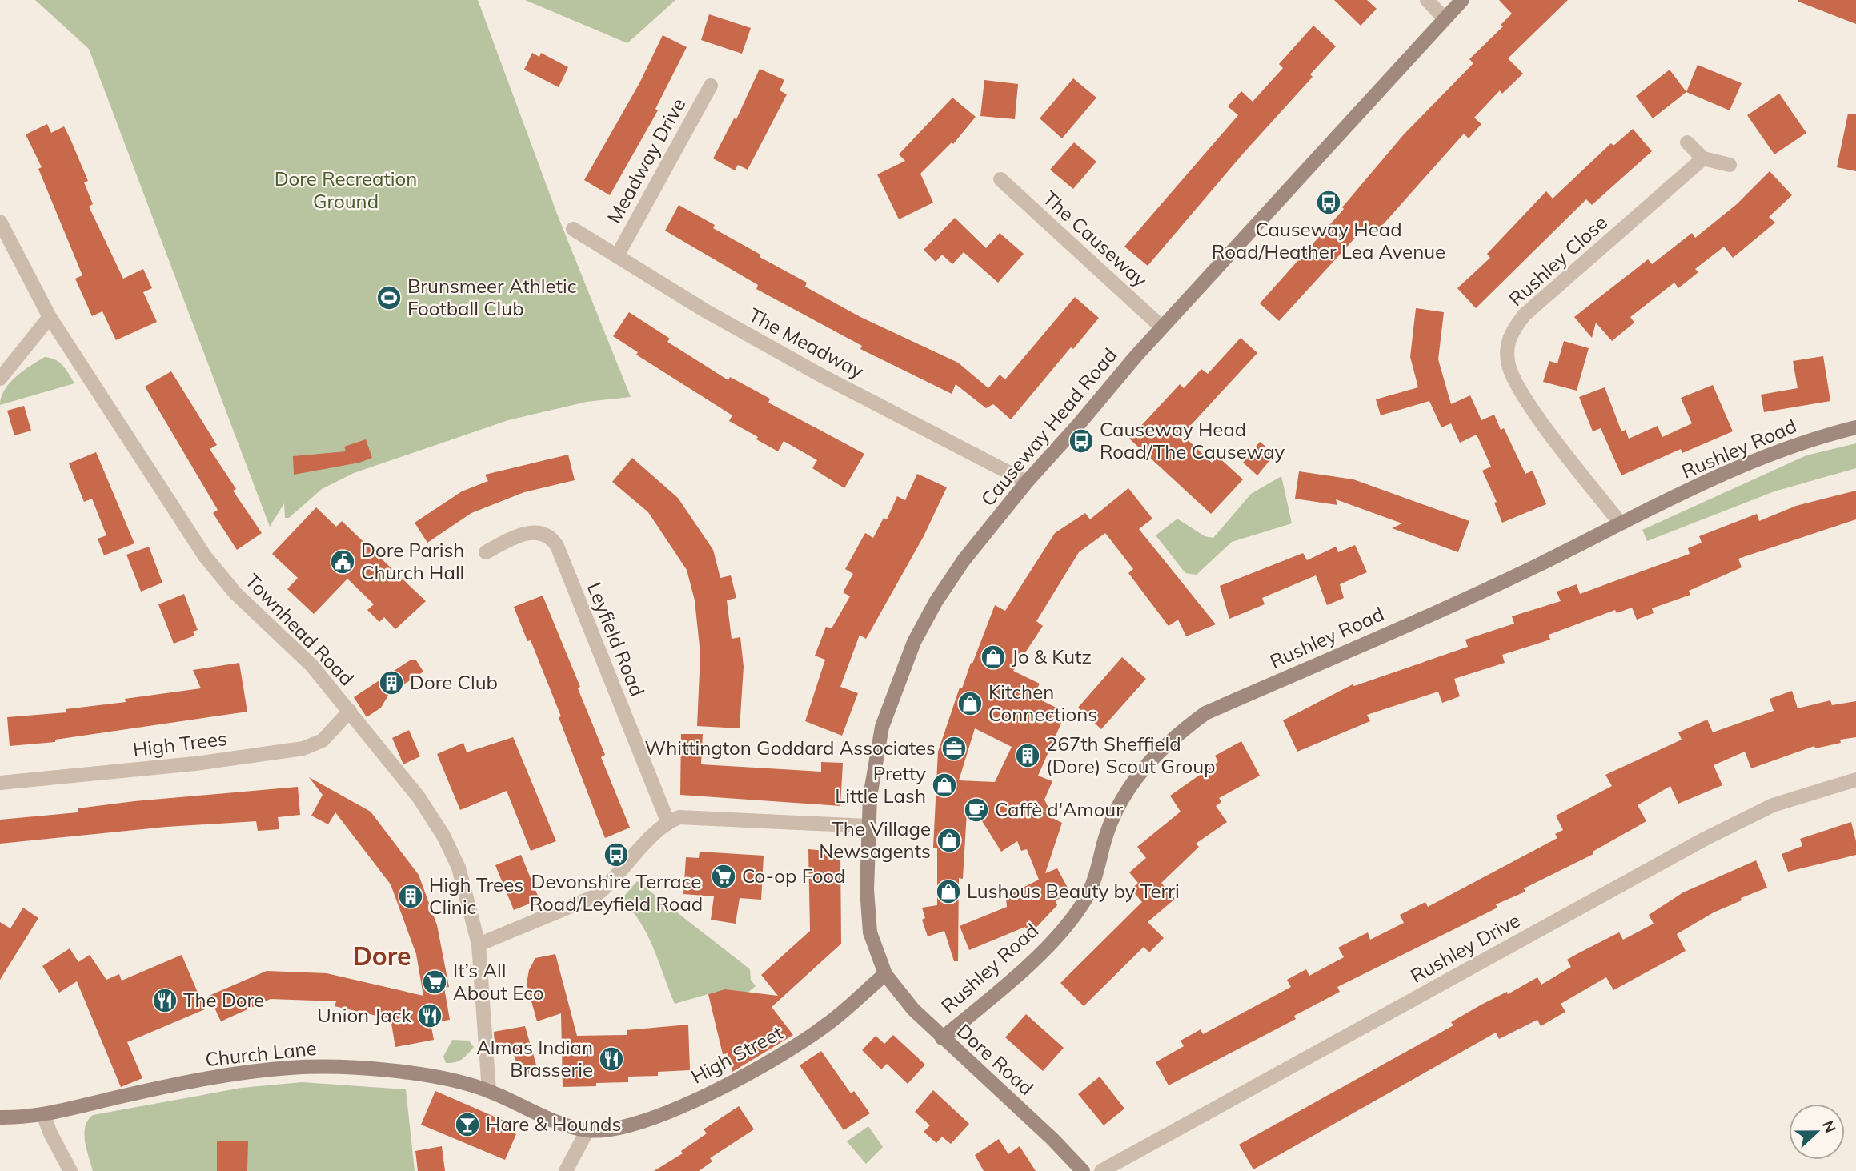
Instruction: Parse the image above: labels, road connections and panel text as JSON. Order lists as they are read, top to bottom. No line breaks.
{"streets":{"street":["Meadway Drive","The Causeway","Rushley Close","The Meadway","Causeway Head Road","Rushley Road","Townhead Road","Leyfield Road","High Trees","Rushley Drive","Church Lane","High Street","Dore Road"]},"crossings":[["Meadway Drive","The Meadway"],["The Causeway","Causeway Head Road"],["Rushley Close","Rushley Road"],["The Meadway","Causeway Head Road"],["Causeway Head Road","High Street"],["Causeway Head Road","Dore Road"],["Rushley Road","Dore Road"],["Townhead Road","High Trees"],["Townhead Road","Church Lane"],["Church Lane","High Street"],["High Street","Dore Road"]],"districts":["Dore"],"parks":["Dore Recreation Ground"],"places":{"bus stop":["Causeway Head Road/Heather Lea Avenue","Causeway Head Road/The Causeway","Devonshire Terrace Road/Leyfield Road"],"sports":["Brunsmeer Athletic Football Club"],"public building":["Dore Parish Church Hall"],"shop":["Jo & Kutz","Kitchen Connections","Pretty Little Lash","The Village Newsagents","Lushous Beauty by Terri"],"building":["Dore Club","267th Sheffield (Dore) Scout Group","High Trees Clinic"],"office":["Whittington Goddard Associates"],"cafe":["Caffè d'Amour"],"supermarket":["Co-op Food","It’s All About Eco"],"restaurant":["The Dore","Union Jack","Almas Indian Brasserie"],"bar":["Hare & Hounds"]},"north":"right"}
